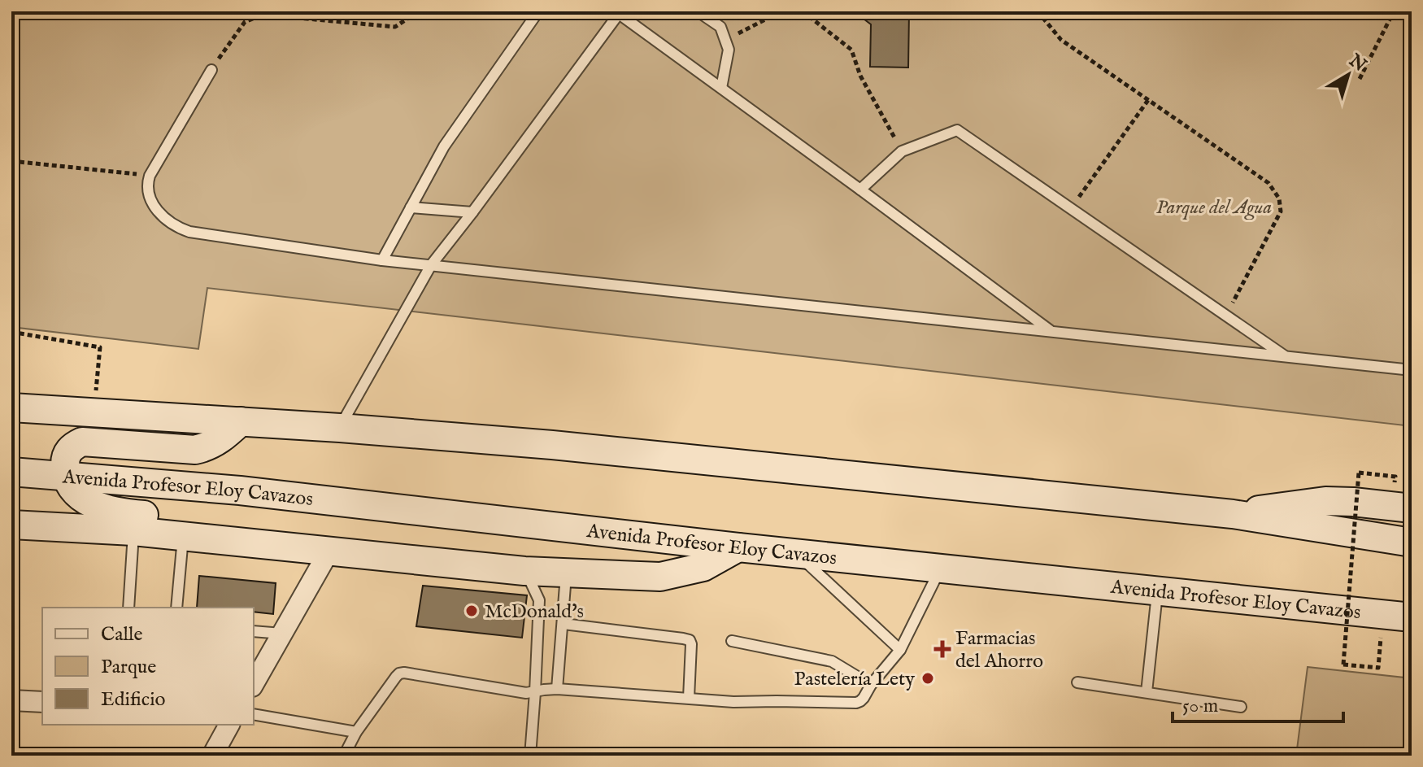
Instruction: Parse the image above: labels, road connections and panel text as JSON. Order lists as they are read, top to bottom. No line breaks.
{"streets":{"main road":["Avenida Profesor Eloy Cavazos"]},"parks":["Parque del Agua"],"places":{"other":["McDonald's","Pastelería Lety"],"health":["Farmacias del Ahorro"]},"legend":["Calle","Parque","Edificio"],"scale_bar":"50 m","north":"top right"}
